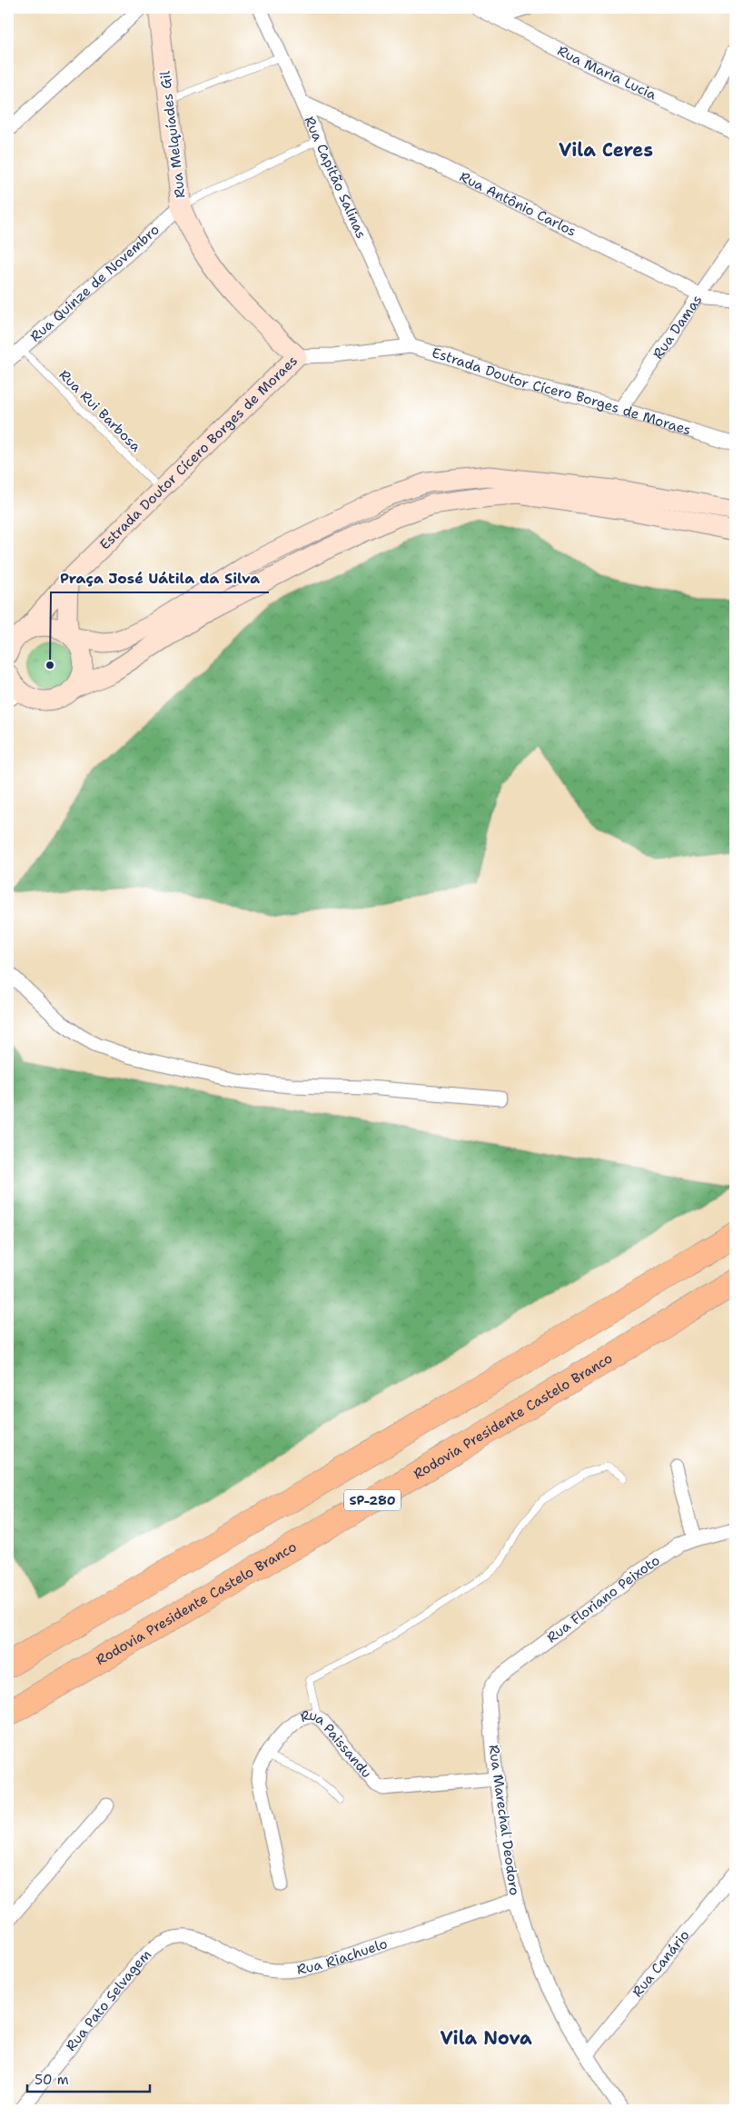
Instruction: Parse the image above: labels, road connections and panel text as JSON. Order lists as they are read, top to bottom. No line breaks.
{"streets":{"highway":["Rodovia Presidente Castelo Branco","SP-280"],"street":["Rua Maria Lucia","Rua Melquíades Gil","Rua Capitão Salinas","Rua Antônio Carlos","Rua Quinze de Novembro","Rua Damas","Estrada Doutor Cícero Borges de Moraes","Rua Floriano Peixoto","Rua Paissandu","Rua Marechal Deodoro","Rua Riachuelo","Rua Canário","Rua Pato Selvagem"],"lane":["Rua Rui Barbosa"]},"crossings":[["Rua Melquíades Gil","Rua Quinze de Novembro"],["Rua Melquíades Gil","Estrada Doutor Cícero Borges de Moraes"],["Rua Capitão Salinas","Rua Antônio Carlos"],["Rua Capitão Salinas","Estrada Doutor Cícero Borges de Moraes"],["Rua Antônio Carlos","Rua Damas"],["Rua Quinze de Novembro","Rua Rui Barbosa"],["Rua Damas","Estrada Doutor Cícero Borges de Moraes"],["Estrada Doutor Cícero Borges de Moraes","Rua Rui Barbosa"],["Rua Floriano Peixoto","Rua Marechal Deodoro"],["Rua Paissandu","Rua Marechal Deodoro"],["Rua Marechal Deodoro","Rua Riachuelo"],["Rua Marechal Deodoro","Rua Canário"],["Rua Riachuelo","Rua Pato Selvagem"]],"districts":["Vila Ceres","Vila Nova"],"places":["Praça José Uátila da Silva"],"scale_bar":"50 m"}
